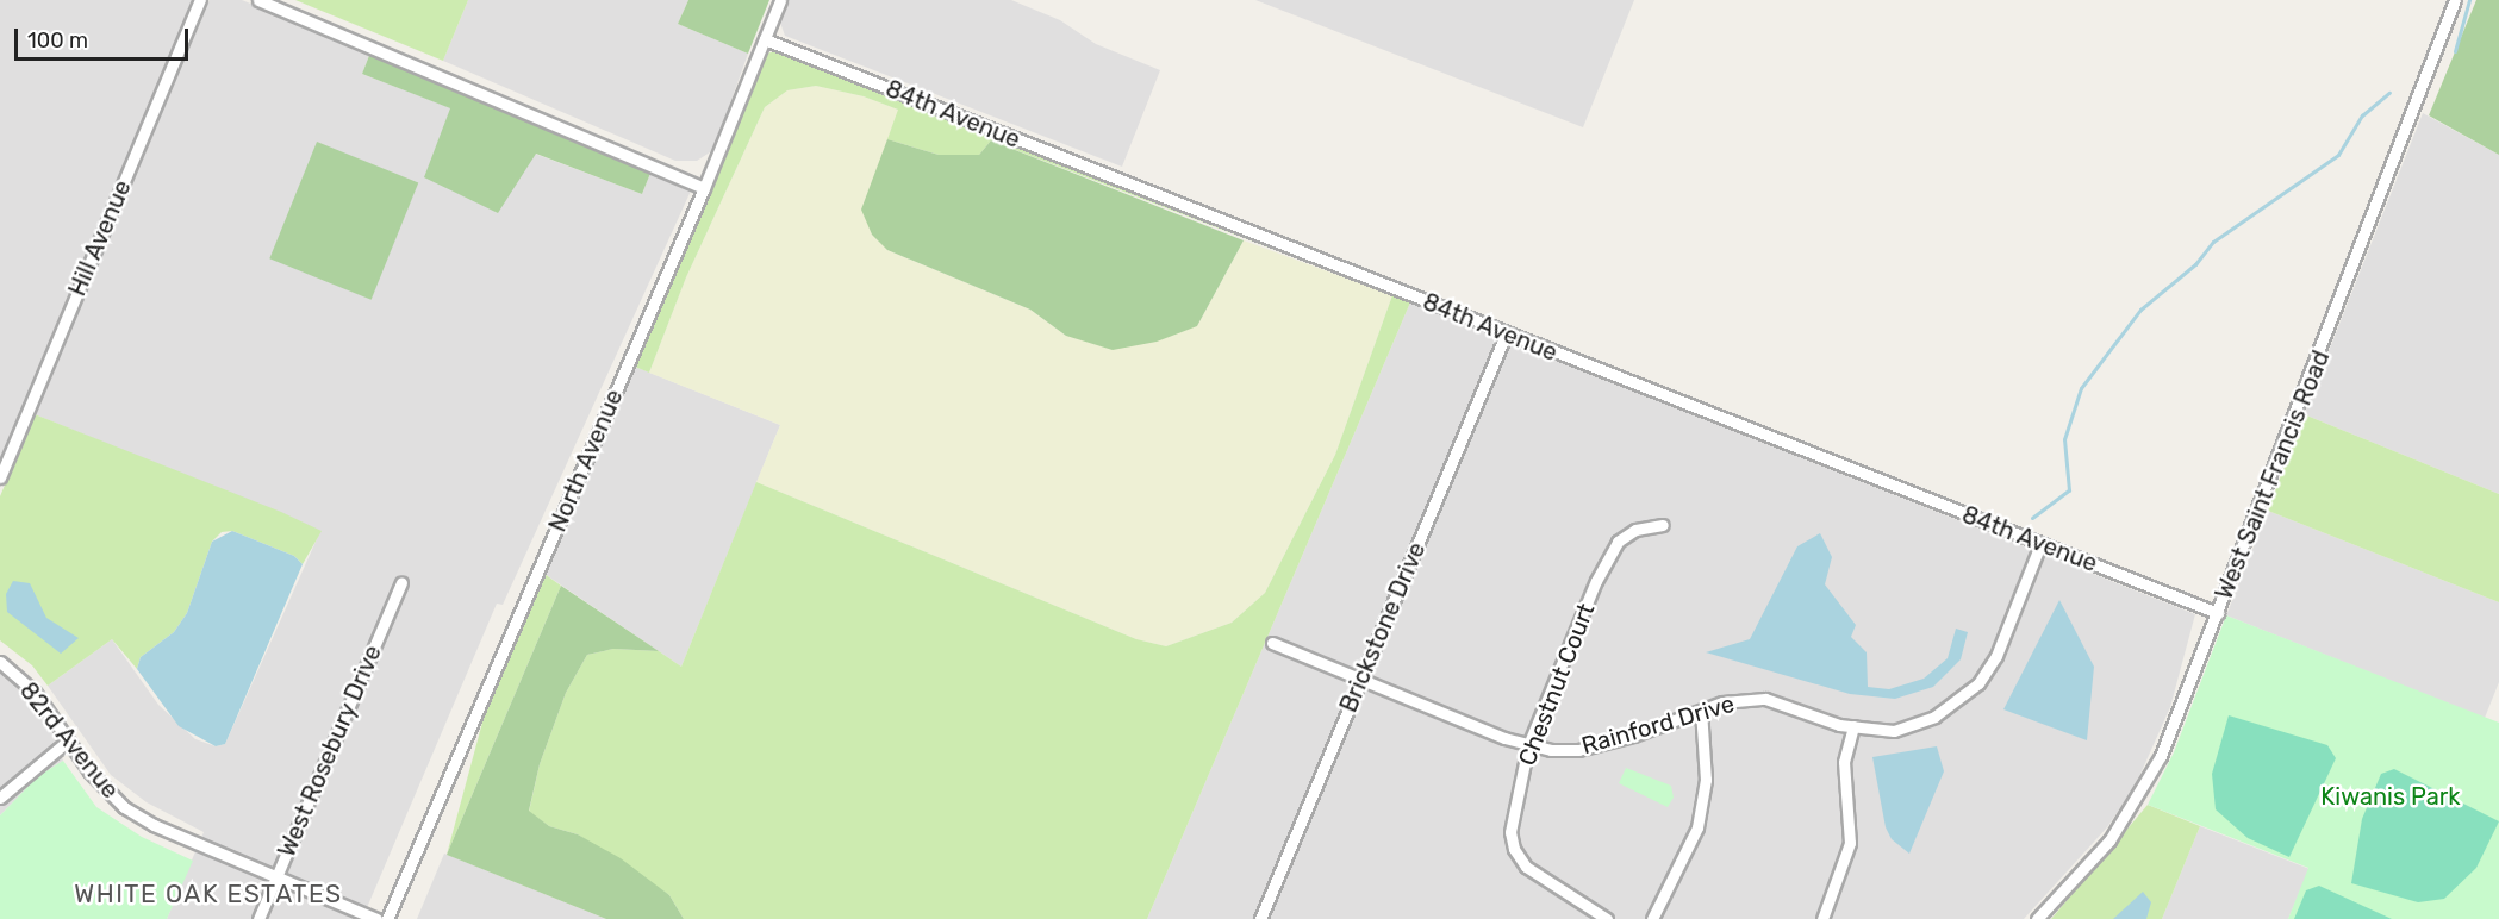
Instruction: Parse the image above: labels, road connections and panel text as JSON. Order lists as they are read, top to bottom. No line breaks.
{"streets":{"street":["84th Avenue","Hill Avenue","North Avenue","West Saint Francis Road","Brickstone Drive","Chestnut Court","Rainford Drive","82rd Avenue","West Rosebury Drive"]},"crossings":[["84th Avenue","North Avenue"],["84th Avenue","West Saint Francis Road"],["84th Avenue","Brickstone Drive"],["84th Avenue","Rainford Drive"],["Brickstone Drive","Rainford Drive"],["Chestnut Court","Rainford Drive"],["82rd Avenue","West Rosebury Drive"]],"districts":["WHITE OAK ESTATES"],"parks":["Kiwanis Park"],"scale_bar":"100 m"}
